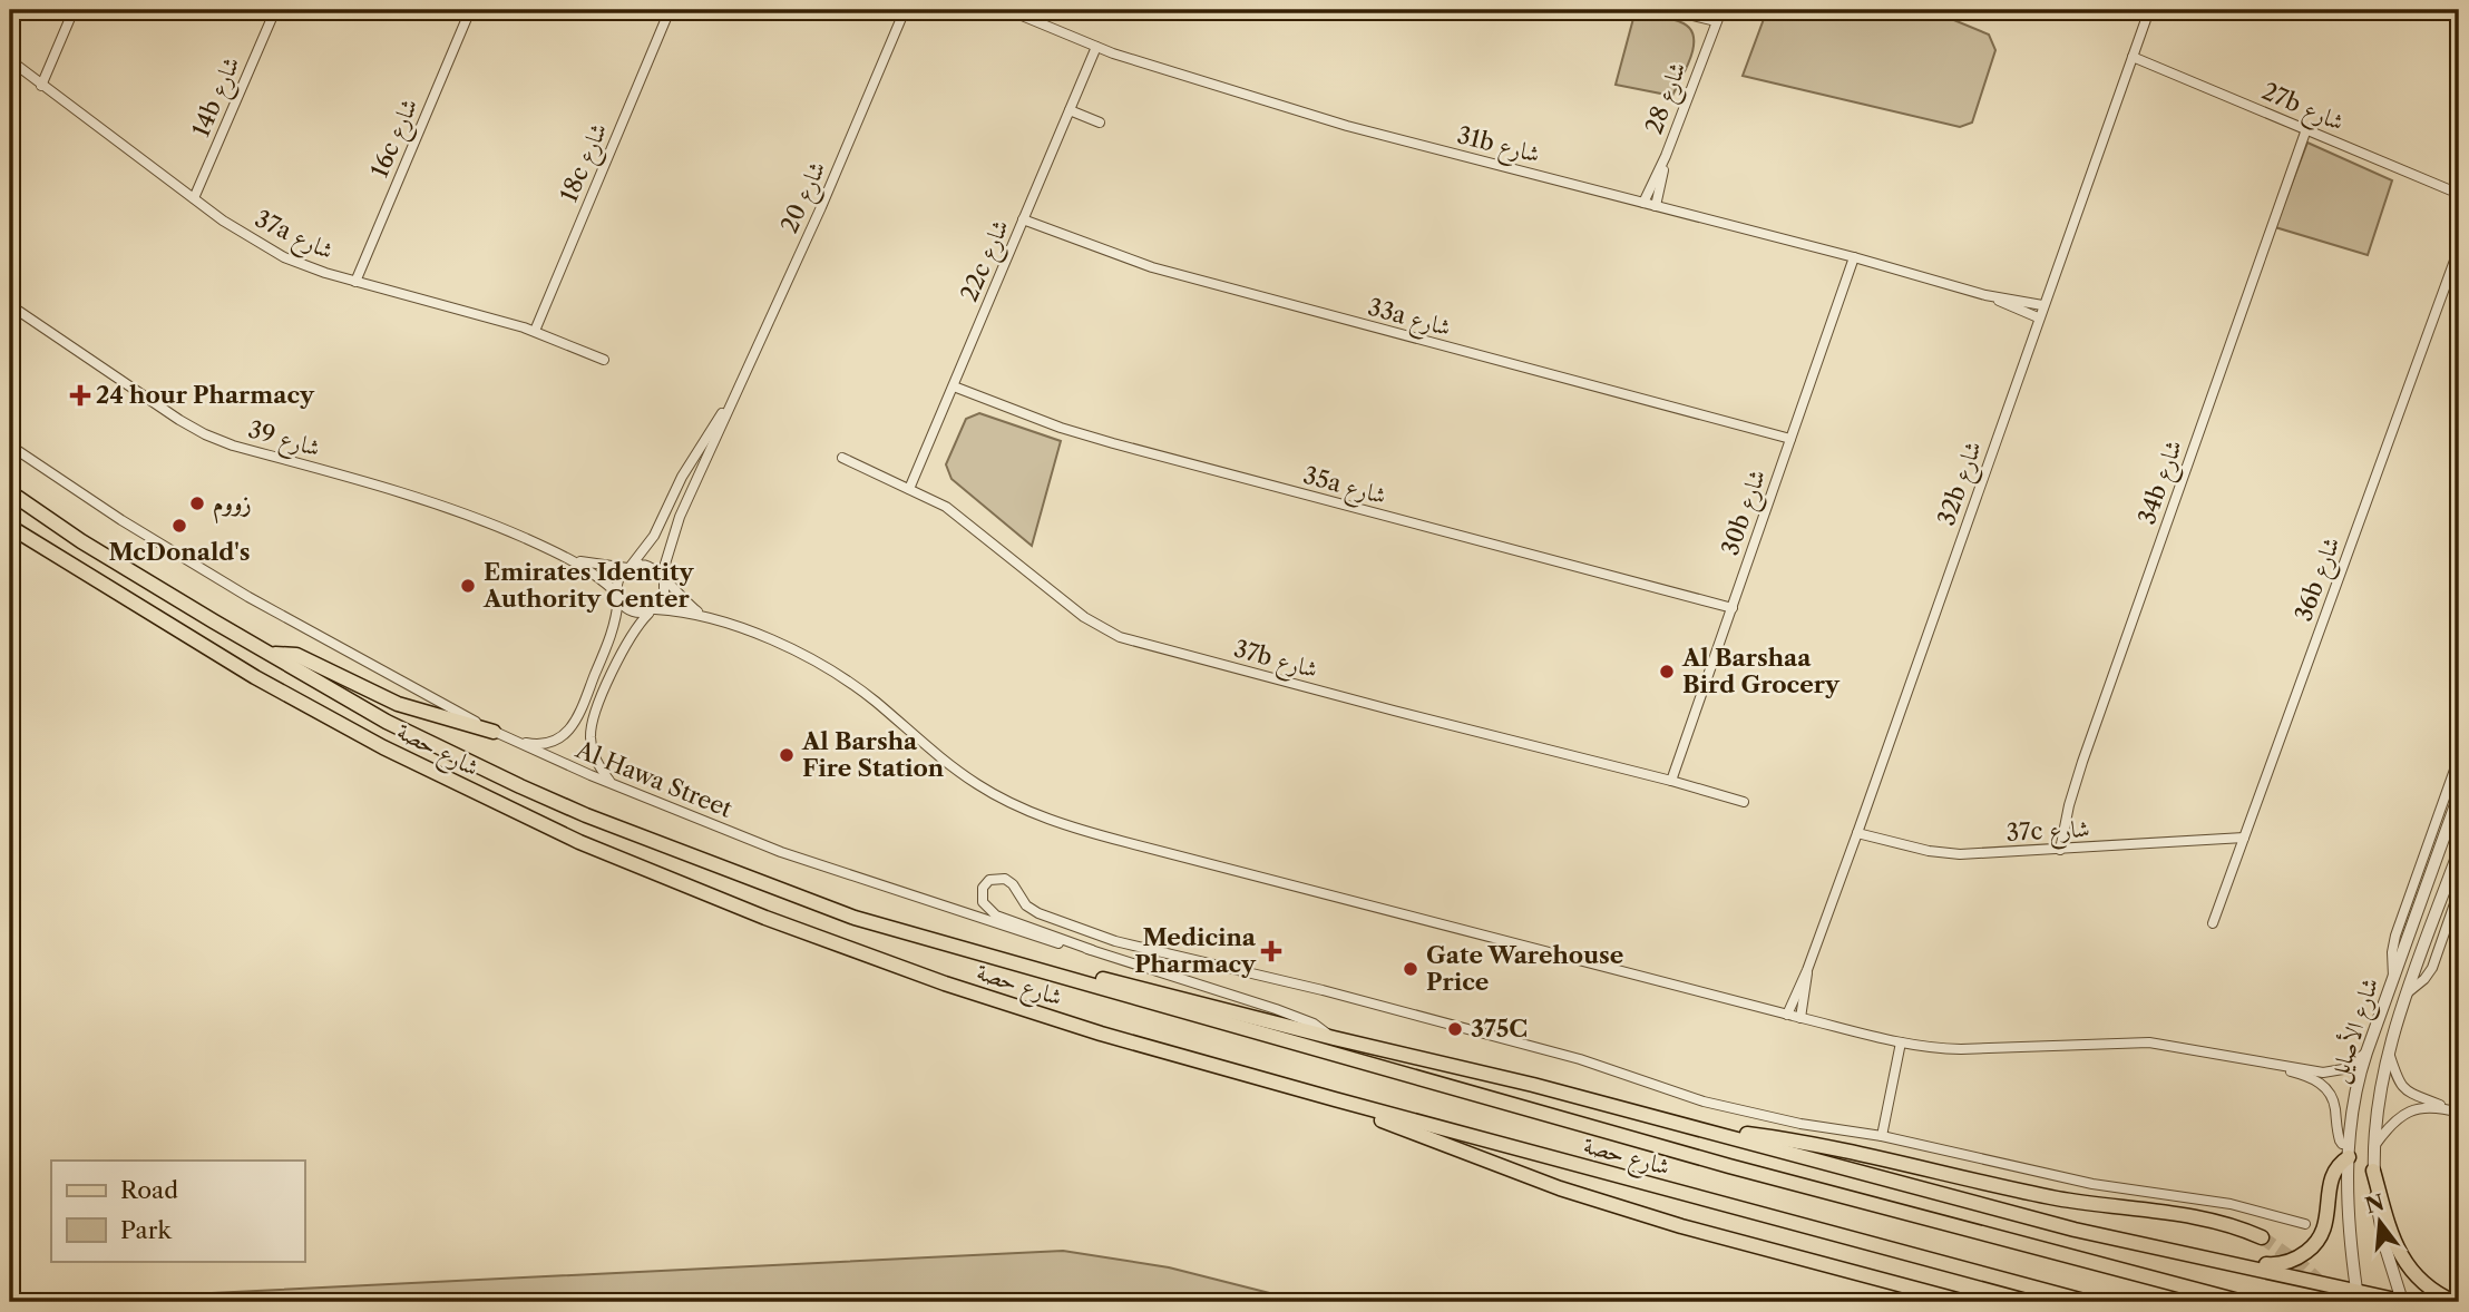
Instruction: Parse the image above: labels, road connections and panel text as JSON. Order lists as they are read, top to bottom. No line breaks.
{"streets":{"main road":["شارع حصة"],"street":["14b شارع","شارع 28","27b شارع","16c شارع","31b شارع","18c شارع","شارع 20","37a شارع","22c شارع","33a شارع","شارع 39","34b شارع","32b شارع","35a شارع","30b شارع","36b شارع","37b شارع","Al Hawa Street","37c شارع","شارع الأصايل"]},"crossings":[["14b شارع","37a شارع"],["شارع 28","31b شارع"],["27b شارع","34b شارع"],["27b شارع","32b شارع"],["16c شارع","37a شارع"],["31b شارع","22c شارع"],["31b شارع","32b شارع"],["31b شارع","30b شارع"],["18c شارع","37a شارع"],["شارع 20","شارع 39"],["22c شارع","33a شارع"],["22c شارع","35a شارع"],["22c شارع","37b شارع"],["33a شارع","30b شارع"],["34b شارع","37c شارع"],["32b شارع","37c شارع"],["35a شارع","30b شارع"],["30b شارع","37b شارع"],["36b شارع","37c شارع"],["شارع حصة","Al Hawa Street"]],"places":{"health":["24 hour Pharmacy","Medicina Pharmacy"],"other":["زووم","McDonald's","Emirates Identity Authority Center","Al Barshaa Bird Grocery","Al Barsha Fire Station","Gate Warehouse Price","375C"]},"legend":["Road","Park"],"north":"top"}
